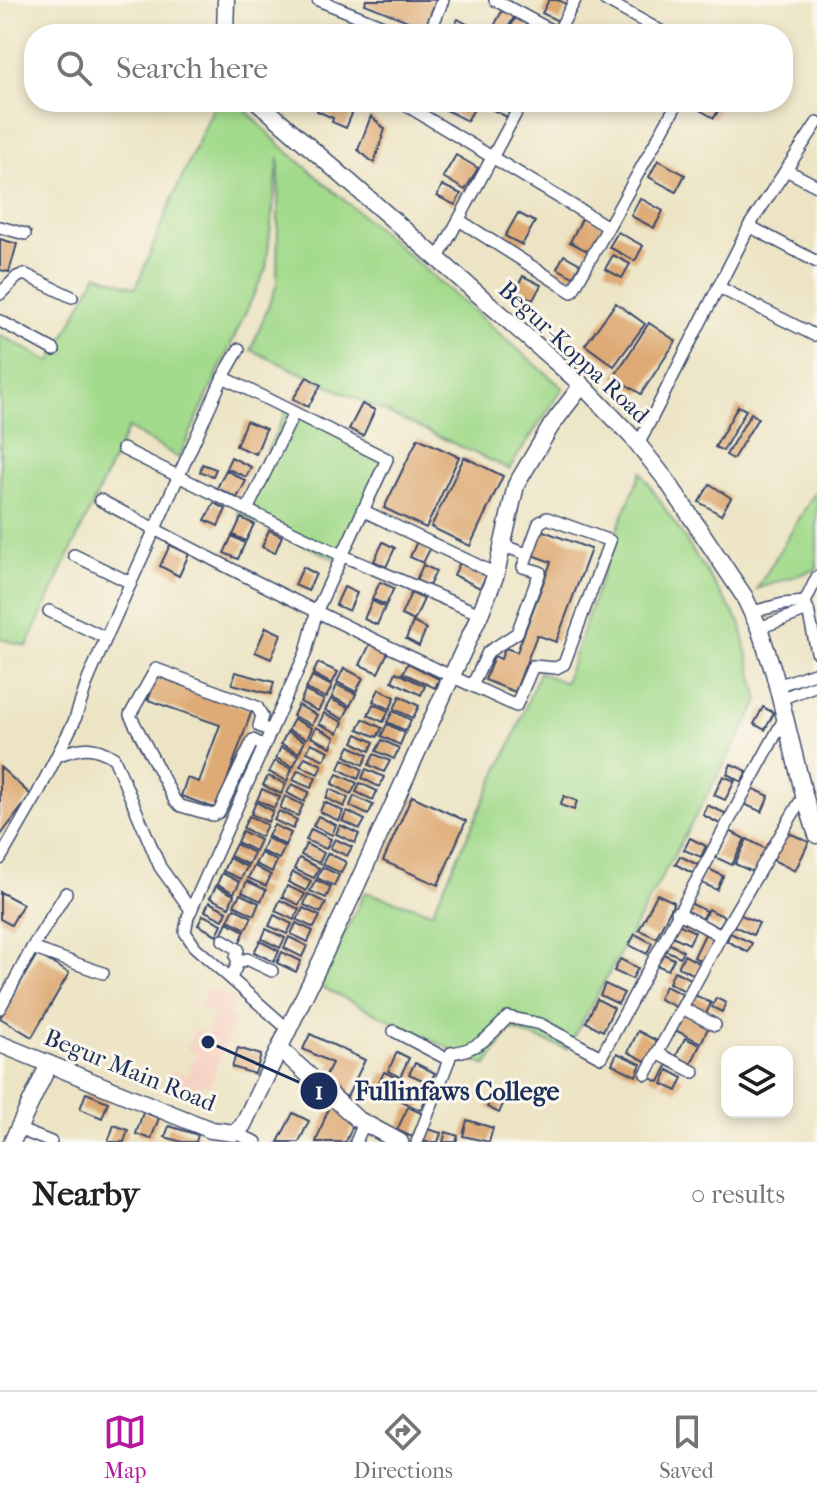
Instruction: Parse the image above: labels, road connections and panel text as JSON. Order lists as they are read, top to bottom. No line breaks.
{"streets":{"street":["Begur-Koppa Road","Begur Main Road"]},"crossings":[["Begur-Koppa Road","Begur Main Road"]],"places":["Fullinfaws College"],"page":{"search":"Search here","heading":["Nearby","0 results"],"nav":["Map","Directions","Saved"]}}
